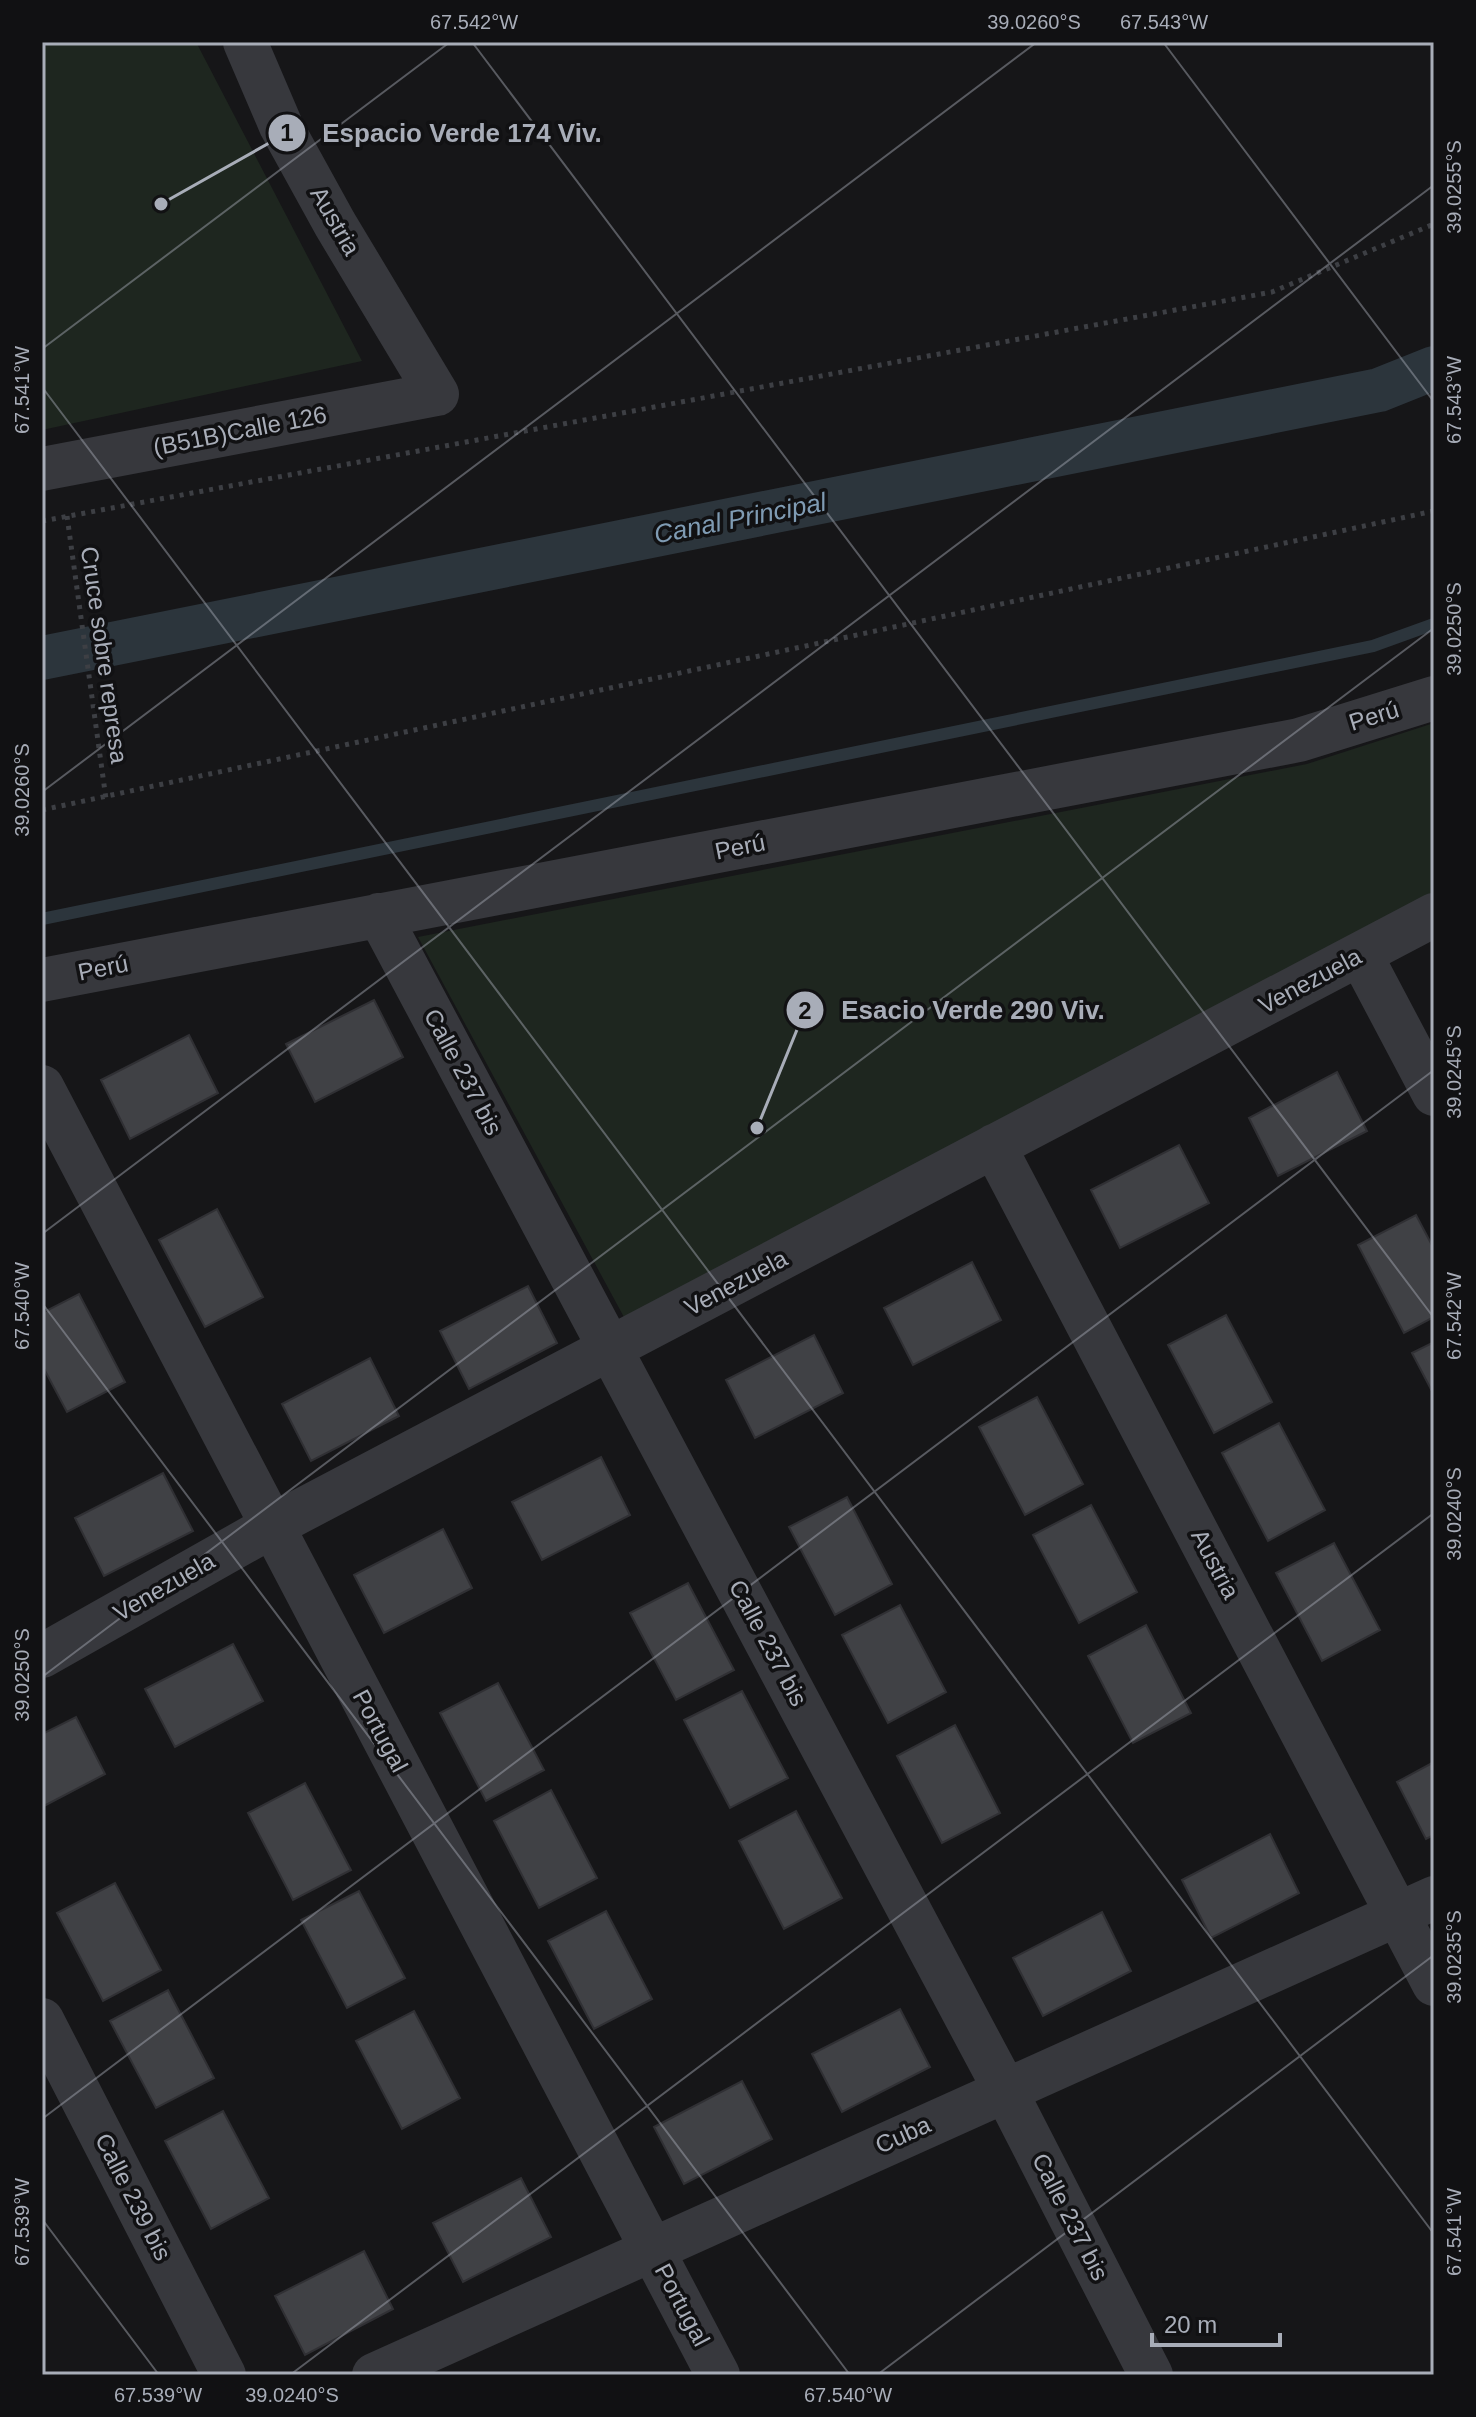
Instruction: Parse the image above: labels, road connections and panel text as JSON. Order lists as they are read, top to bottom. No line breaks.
{"streets":{"street":["Austria","(B51B)Calle 126","Perú","Venezuela","Calle 237 bis","Portugal","Cuba","Calle 239 bis"],"path":["Cruce sobre represa"]},"crossings":[["Austria","(B51B)Calle 126"],["Austria","Venezuela"],["Austria","Cuba"],["Perú","Calle 237 bis"],["Venezuela","Calle 237 bis"],["Venezuela","Portugal"],["Calle 237 bis","Cuba"],["Portugal","Cuba"]],"water":["Canal Principal"],"places":["Espacio Verde 174 Viv.","Esacio Verde 290 Viv."],"scale_bar":"20 m","coordinates":["67.542°W","39.0260°S","67.543°W","39.0255°S","67.541°W","39.0250°S","39.0245°S","67.540°W","39.0240°S","39.0235°S","67.539°W"]}
